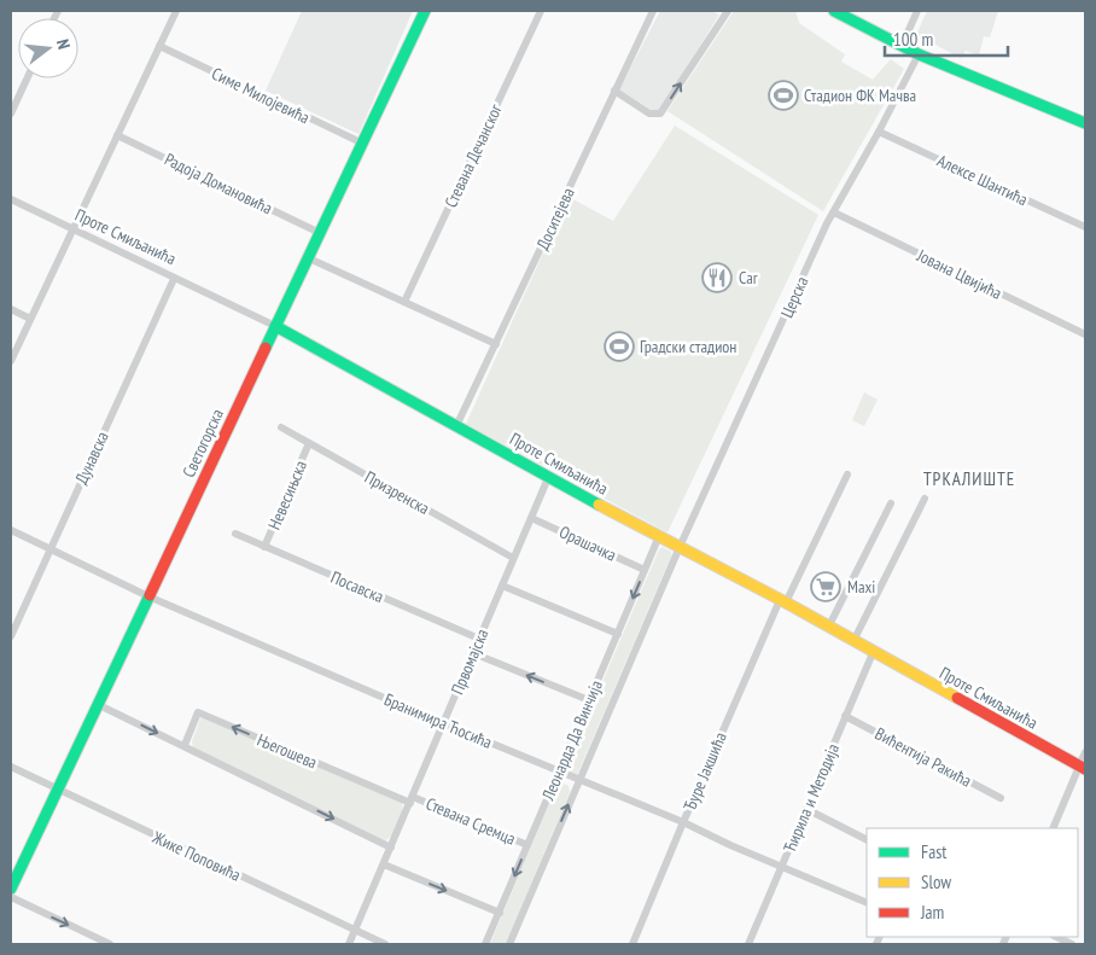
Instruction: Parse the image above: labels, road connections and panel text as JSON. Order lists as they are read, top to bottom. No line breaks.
{"streets":{"street":["Симе Милојевића","Стевана Дечанског","Алексе Шантића","Радоја Домановића","Доситејева","Проте Смиљанића","Јована Цвијића","Церска","Светогорска","Дунавска","Призренска","Невесињска","Орашачка","Посавска","Првомајска","Бранимира Ћосића","Леонарда Да Винчија","Његошева","Вићентија Ракића","Ђуре Јакшића","Ћирила и Методија","Стевана Сремца","Жике Поповића"]},"crossings":[["Симе Милојевића","Светогорска"],["Алексе Шантића","Церска"],["Радоја Домановића","Светогорска"],["Доситејева","Проте Смиљанића"],["Проте Смиљанића","Церска"],["Проте Смиљанића","Светогорска"],["Проте Смиљанића","Дунавска"],["Проте Смиљанића","Првомајска"],["Проте Смиљанића","Леонарда Да Винчија"],["Проте Смиљанића","Ђуре Јакшића"],["Проте Смиљанића","Ћирила и Методија"],["Јована Цвијића","Церска"],["Церска","Леонарда Да Винчија"],["Светогорска","Бранимира Ћосића"],["Светогорска","Жике Поповића"],["Дунавска","Бранимира Ћосића"],["Призренска","Невесињска"],["Призренска","Првомајска"],["Невесињска","Посавска"],["Орашачка","Првомајска"],["Орашачка","Леонарда Да Винчија"],["Посавска","Првомајска"],["Првомајска","Бранимира Ћосића"],["Првомајска","Његошева"],["Првомајска","Стевана Сремца"],["Првомајска","Жике Поповића"],["Бранимира Ћосића","Леонарда Да Винчија"],["Бранимира Ћосића","Ђуре Јакшића"],["Бранимира Ћосића","Ћирила и Методија"],["Леонарда Да Винчија","Стевана Сремца"],["Његошева","Стевана Сремца"],["Вићентија Ракића","Ћирила и Методија"]],"districts":["ТРКАЛИШТЕ"],"places":{"sports":["Стадион ФК Мачва","Градски стадион"],"restaurant":["Car"],"supermarket":["Maxi"]},"legend":["Fast","Slow","Jam"],"scale_bar":"100 m","north":"right"}
